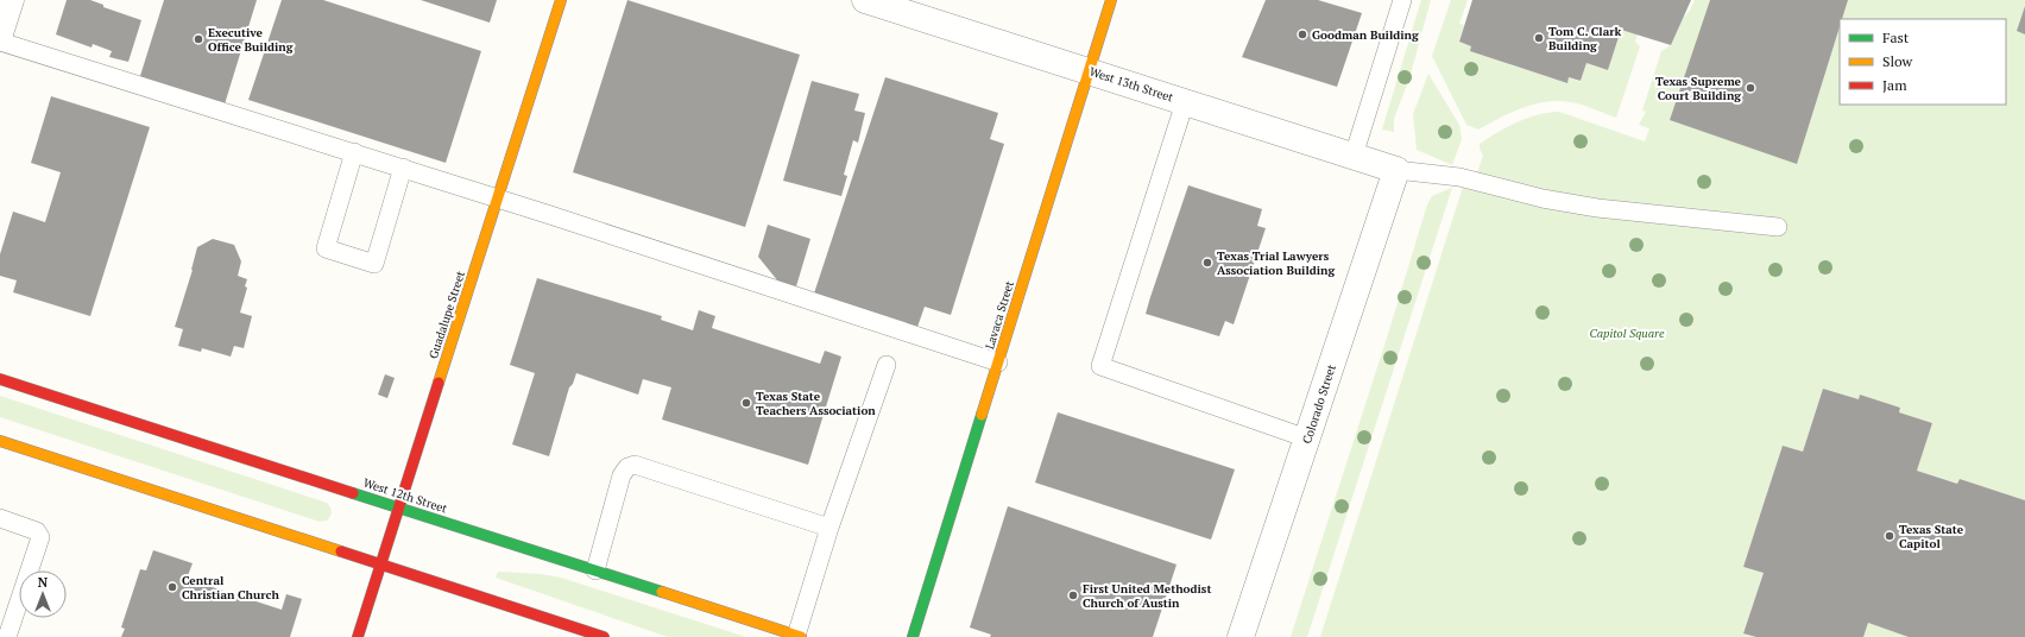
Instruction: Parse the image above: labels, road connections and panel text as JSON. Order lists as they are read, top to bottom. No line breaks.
{"streets":{"main road":["Guadalupe Street","Lavaca Street","West 12th Street"],"street":["West 13th Street","Colorado Street"]},"crossings":[["West 13th Street","Lavaca Street"],["West 13th Street","Colorado Street"],["Guadalupe Street","West 12th Street"]],"parks":["Capitol Square"],"places":["Goodman Building","Tom C. Clark Building","Executive Office Building","Texas Supreme Court Building","Texas Trial Lawyers Association Building","Texas State Teachers Association","Texas State Capitol","Central Christian Church","First United Methodist Church of Austin"],"legend":["Fast","Slow","Jam"],"north":"top"}
